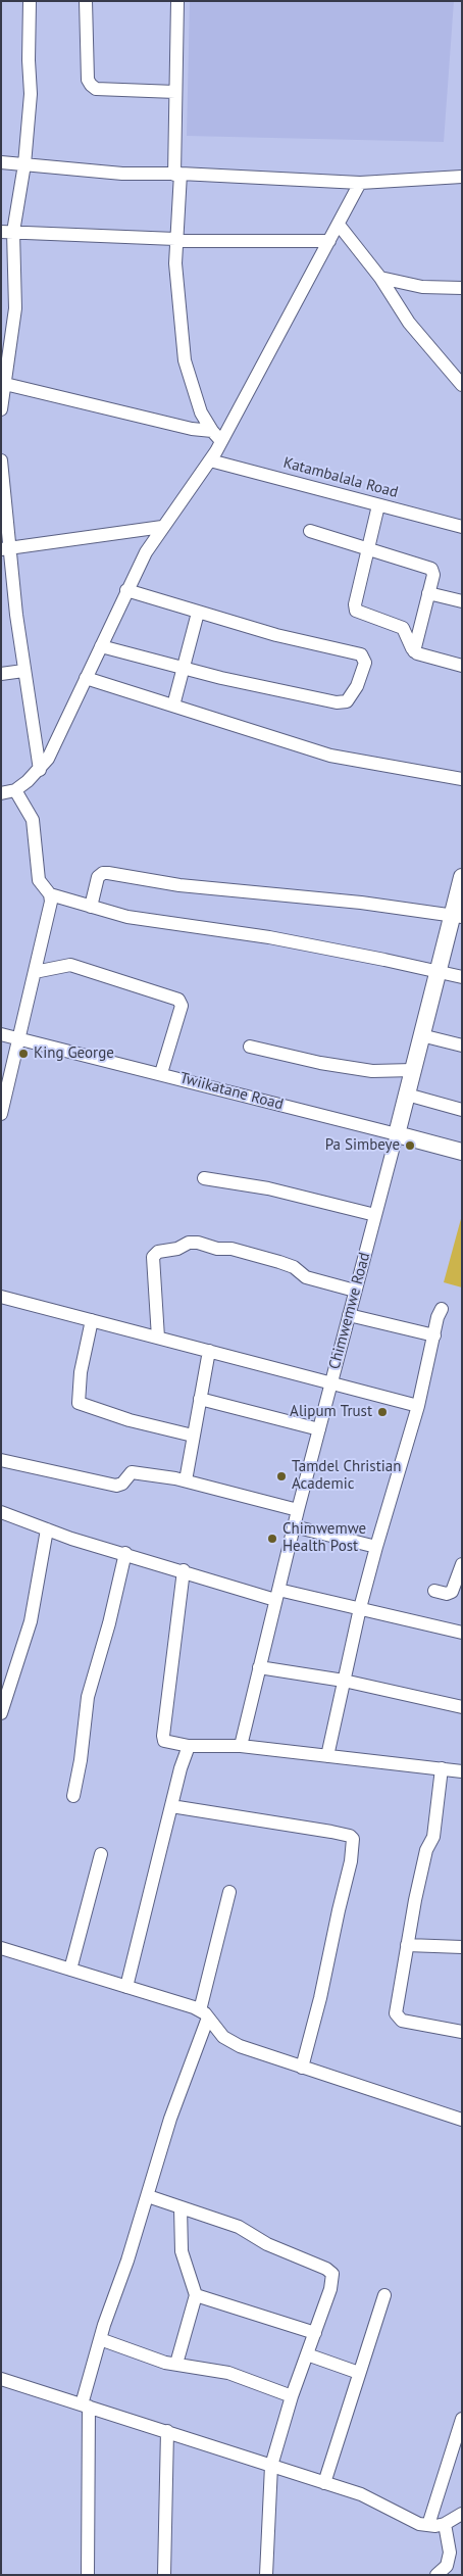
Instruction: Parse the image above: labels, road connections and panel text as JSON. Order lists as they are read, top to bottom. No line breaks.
{"streets":{"main road":["Twiikatane Road","Chimwemwe Road"],"street":["Katambalala Road"]},"crossings":[["Twiikatane Road","Chimwemwe Road"]],"places":["King George","Pa Simbeye","Alipum Trust","Tamdel Christian Academic","Chimwemwe Health Post"]}
